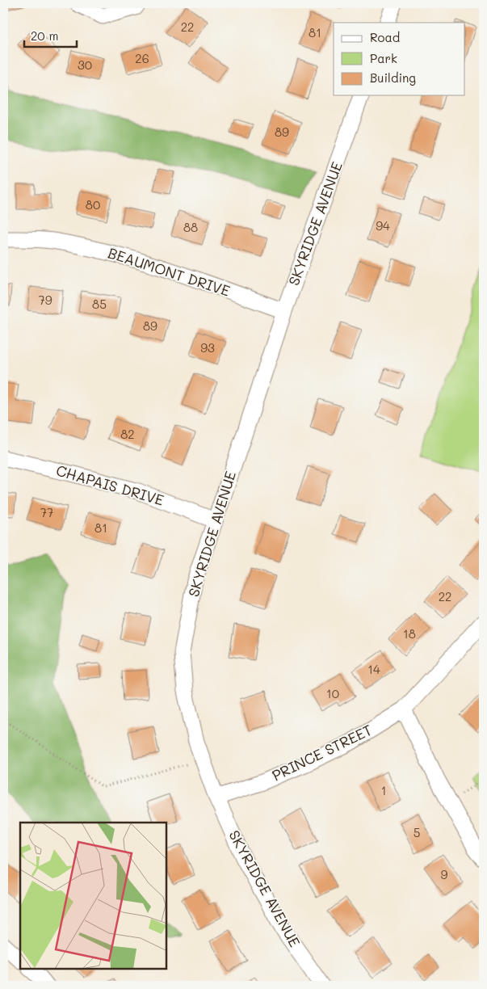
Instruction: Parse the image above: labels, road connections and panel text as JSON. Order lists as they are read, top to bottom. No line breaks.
{"streets":{"street":["SKYRIDGE AVENUE","BEAUMONT DRIVE","CHAPAIS DRIVE","PRINCE STREET"]},"crossings":[["SKYRIDGE AVENUE","BEAUMONT DRIVE"],["SKYRIDGE AVENUE","CHAPAIS DRIVE"],["SKYRIDGE AVENUE","PRINCE STREET"]],"house_numbers":["22","81","26","30","89","80","94","88","79","85","89","93","82","77","81","22","18","14","10","1","5","9"],"legend":["Road","Park","Building"],"scale_bar":"20 m"}
